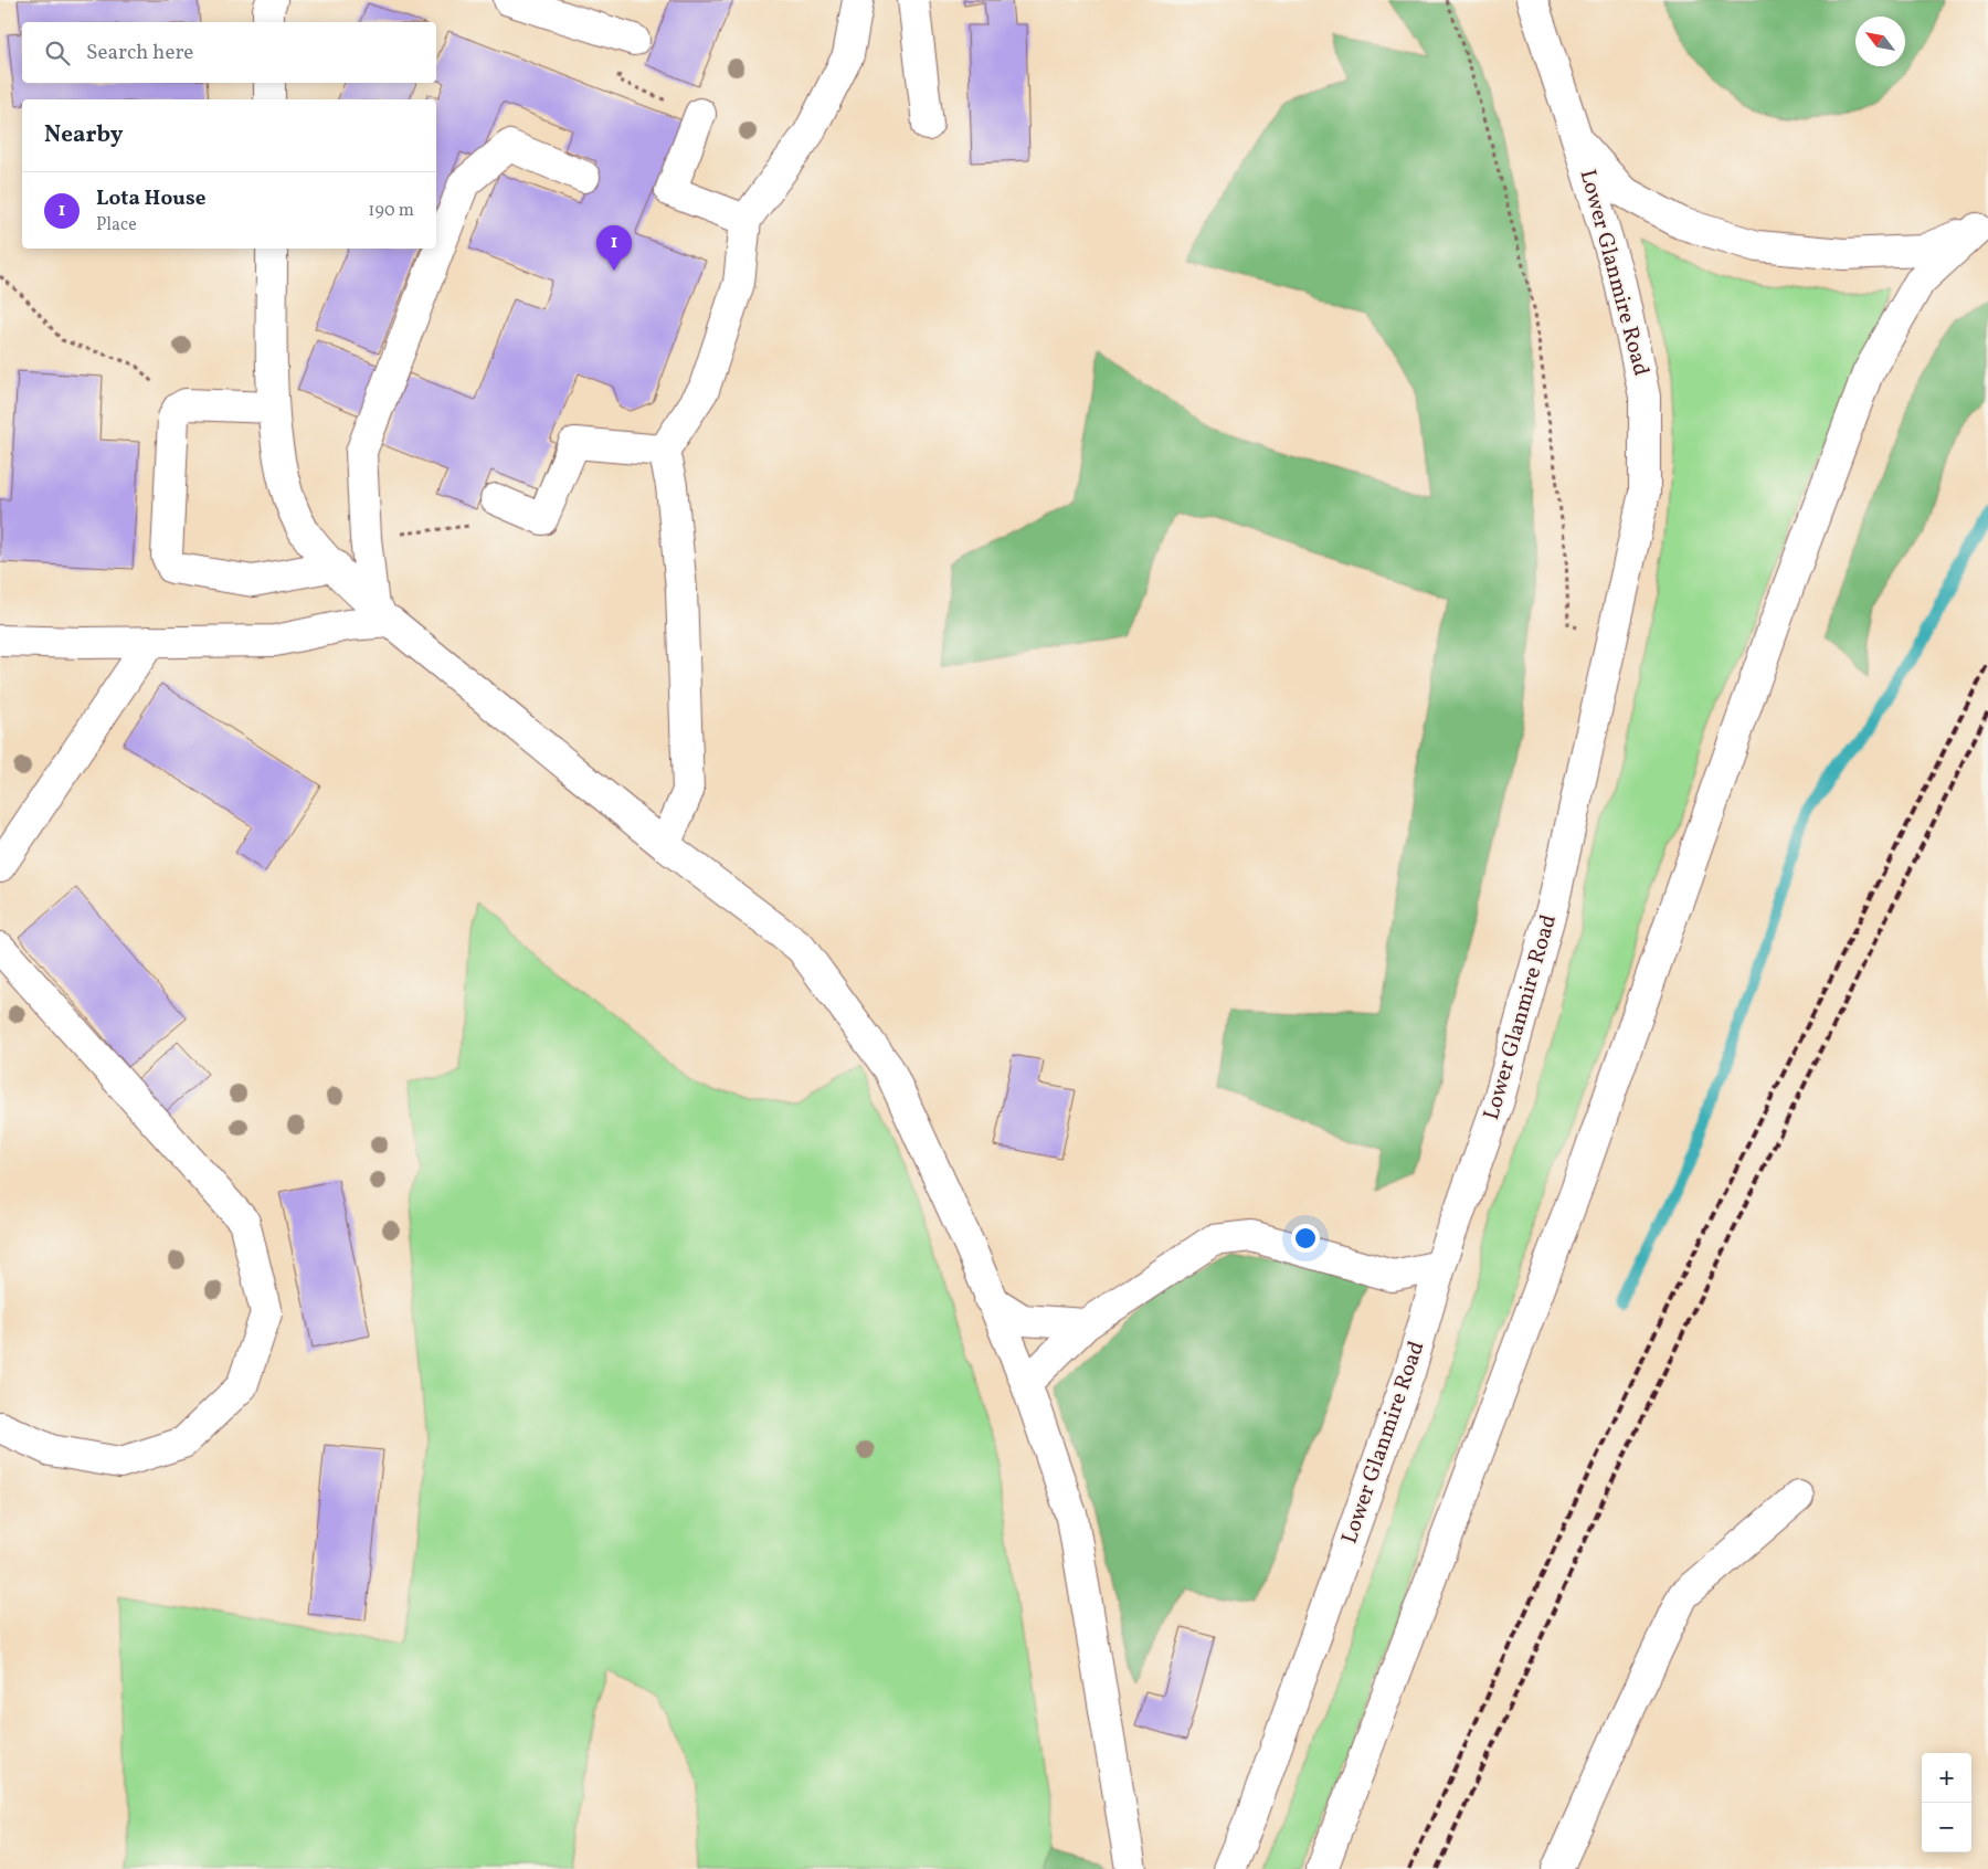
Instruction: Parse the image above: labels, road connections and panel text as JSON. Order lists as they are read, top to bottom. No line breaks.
{"streets":{"main road":["Lower Glanmire Road"]},"north":"top left","page":{"search":"Search here","heading":"Nearby","list":[{"mark":"1","name":"Lota House","note":"Place","value":"190 m"}],"pins":"1","map_buttons":["+","−"]}}
